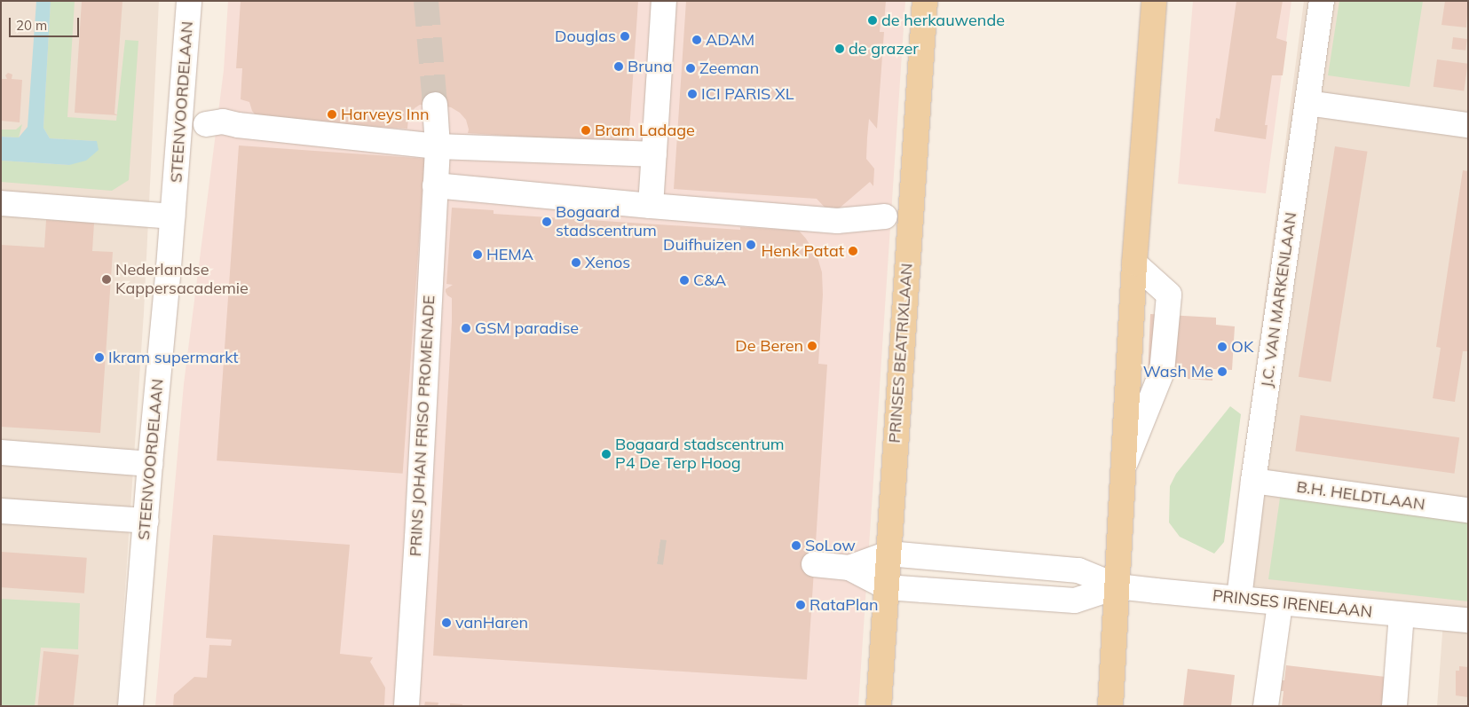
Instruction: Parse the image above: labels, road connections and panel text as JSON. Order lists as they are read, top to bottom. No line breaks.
{"streets":{"main road":["PRINSES BEATRIXLAAN"],"street":["STEENVOORDELAAN","J.C. VAN MARKENLAAN","PRINS JOHAN FRISO PROMENADE","B.H. HELDTLAAN","PRINSES IRENELAAN"]},"crossings":[["J.C. VAN MARKENLAAN","B.H. HELDTLAAN"],["J.C. VAN MARKENLAAN","PRINSES IRENELAAN"],["PRINSES BEATRIXLAAN","PRINSES IRENELAAN"]],"places":["de herkauwende","Douglas","ADAM","de grazer","Bruna","Zeeman","ICI PARIS XL","Harveys Inn","Bram Ladage","Bogaard stadscentrum","Duifhuizen","Henk Patat","HEMA","Xenos","Nederlandse Kappersacademie","C&A","GSM paradise","De Beren","OK","Ikram supermarkt","Wash Me","Bogaard stadscentrum P4 De Terp Hoog","SoLow","RataPlan","vanHaren"],"scale_bar":"20 m"}
